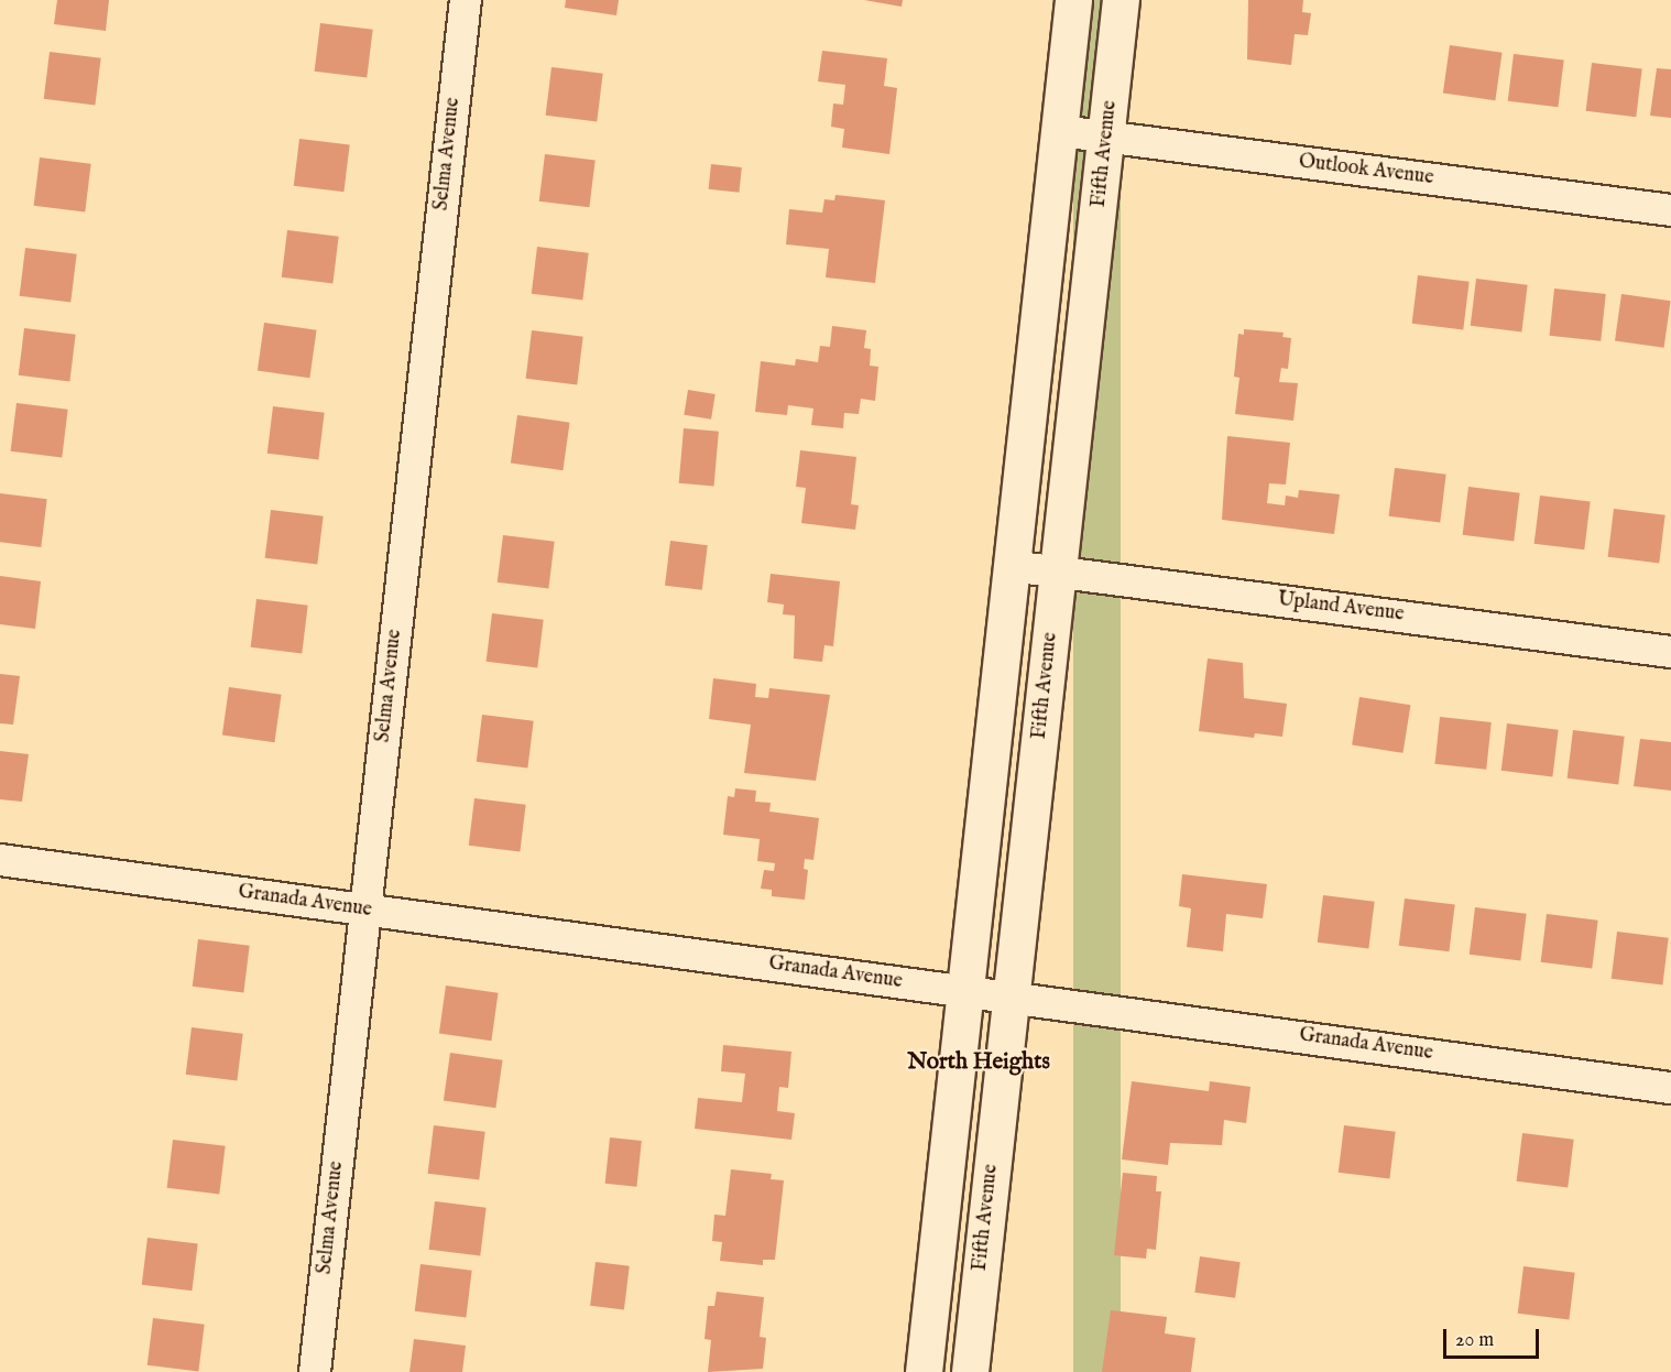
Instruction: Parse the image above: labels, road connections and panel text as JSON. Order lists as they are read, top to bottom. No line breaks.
{"streets":{"street":["Selma Avenue","Fifth Avenue","Outlook Avenue","Upland Avenue","Granada Avenue"]},"crossings":[["Selma Avenue","Granada Avenue"],["Fifth Avenue","Outlook Avenue"],["Fifth Avenue","Upland Avenue"],["Fifth Avenue","Granada Avenue"]],"districts":["North Heights"],"scale_bar":"20 m"}
